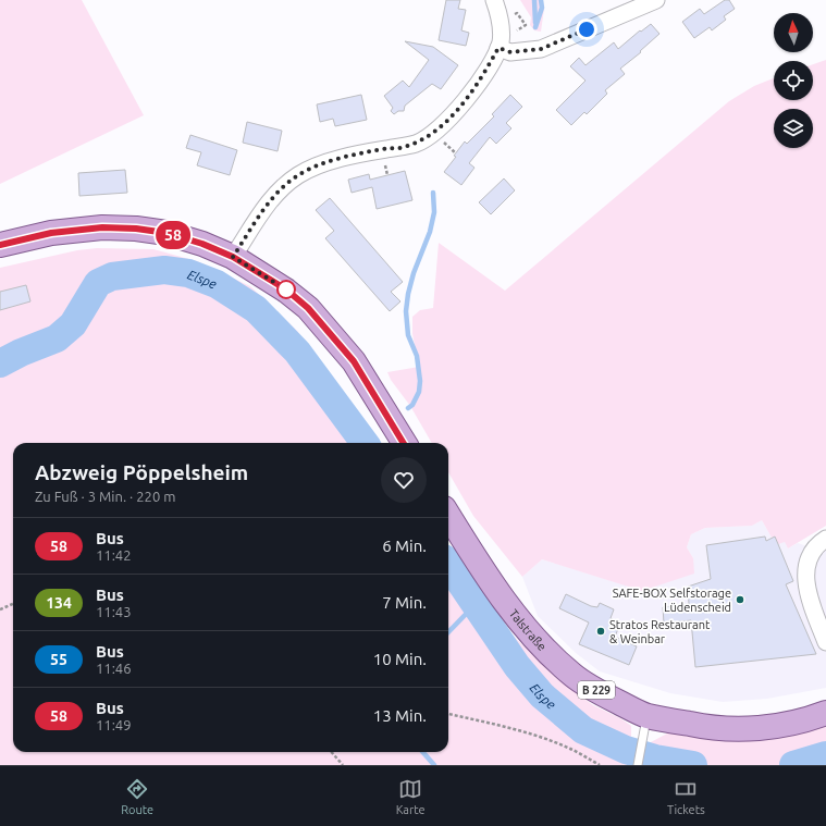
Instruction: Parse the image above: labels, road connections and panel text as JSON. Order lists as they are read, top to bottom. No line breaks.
{"streets":{"main road":["Talstraße","B 229"]},"water":["Elspe"],"places":["SAFE-BOX Selfstorage Lüdenscheid","Stratos Restaurant & Weinbar"],"lines":["bus line 58"],"north":"top","page":{"on_map":"58","heading":["Abzweig Pöppelsheim","Zu Fuß · 3 Min. · 220 m"],"list":[{"mark":"58","name":"Bus","note":"11:42","value":"6 Min."},{"mark":"134","name":"Bus","note":"11:43","value":"7 Min."},{"mark":"55","name":"Bus","note":"11:46","value":"10 Min."},{"mark":"58","name":"Bus","note":"11:49","value":"13 Min."}],"tabs":["Route","Karte","Tickets"]}}
